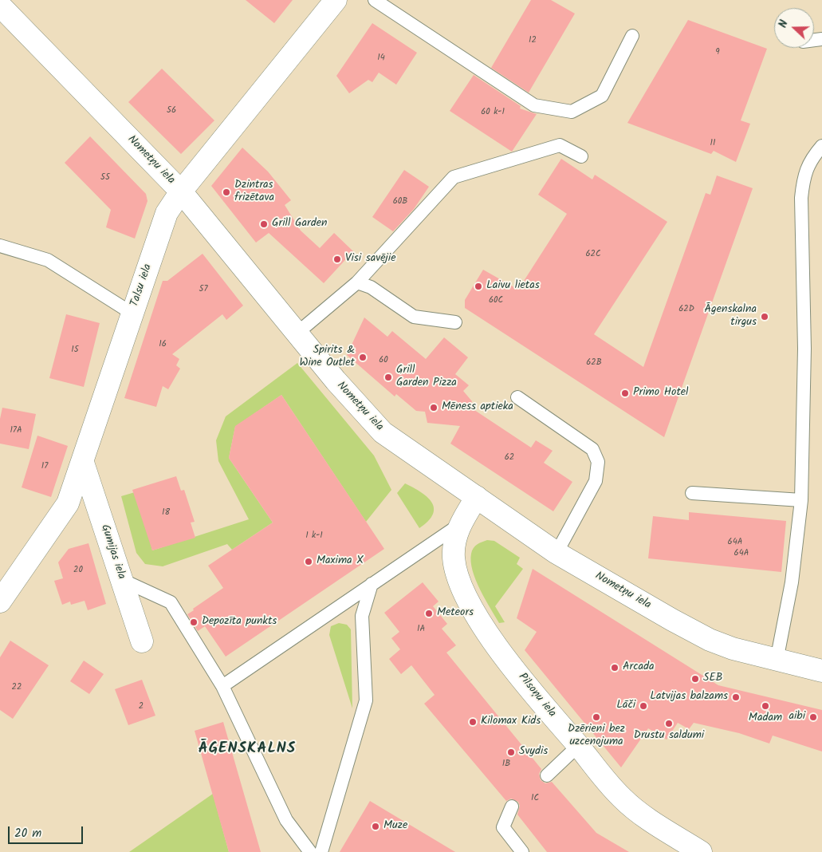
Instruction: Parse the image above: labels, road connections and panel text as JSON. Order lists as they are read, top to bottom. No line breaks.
{"streets":{"street":["Nometņu iela","Talsu iela","Gumijas iela","Pilsoņu iela"]},"crossings":[["Nometņu iela","Talsu iela"],["Nometņu iela","Pilsoņu iela"],["Talsu iela","Gumijas iela"]],"districts":["ĀGENSKALNS"],"places":["Dzintras frizētava","Grill Garden","Visi savējie","Laivu lietas","Āgenskalna tirgus","Spirits & Wine Outlet","Grill Garden Pizza","Primo Hotel","Mēness aptieka","Maxima X","Meteors","Depozīta punkts","Arcada","SEB","Latvijas balzams","Lāči","Madam","Dzērieni bez uzcenojuma","aibi","Kilomax Kids","Drustu saldumi","Svydis","Muze"],"house_numbers":["12","9","14","56","60 k-1","11","55","60B","62C","57","60C","62D","16","15","60","62B","17A","62","17","18","1 k-1","64A","64A","20","1A","22","2","1B","1C"],"scale_bar":"20 m","north":"left"}
